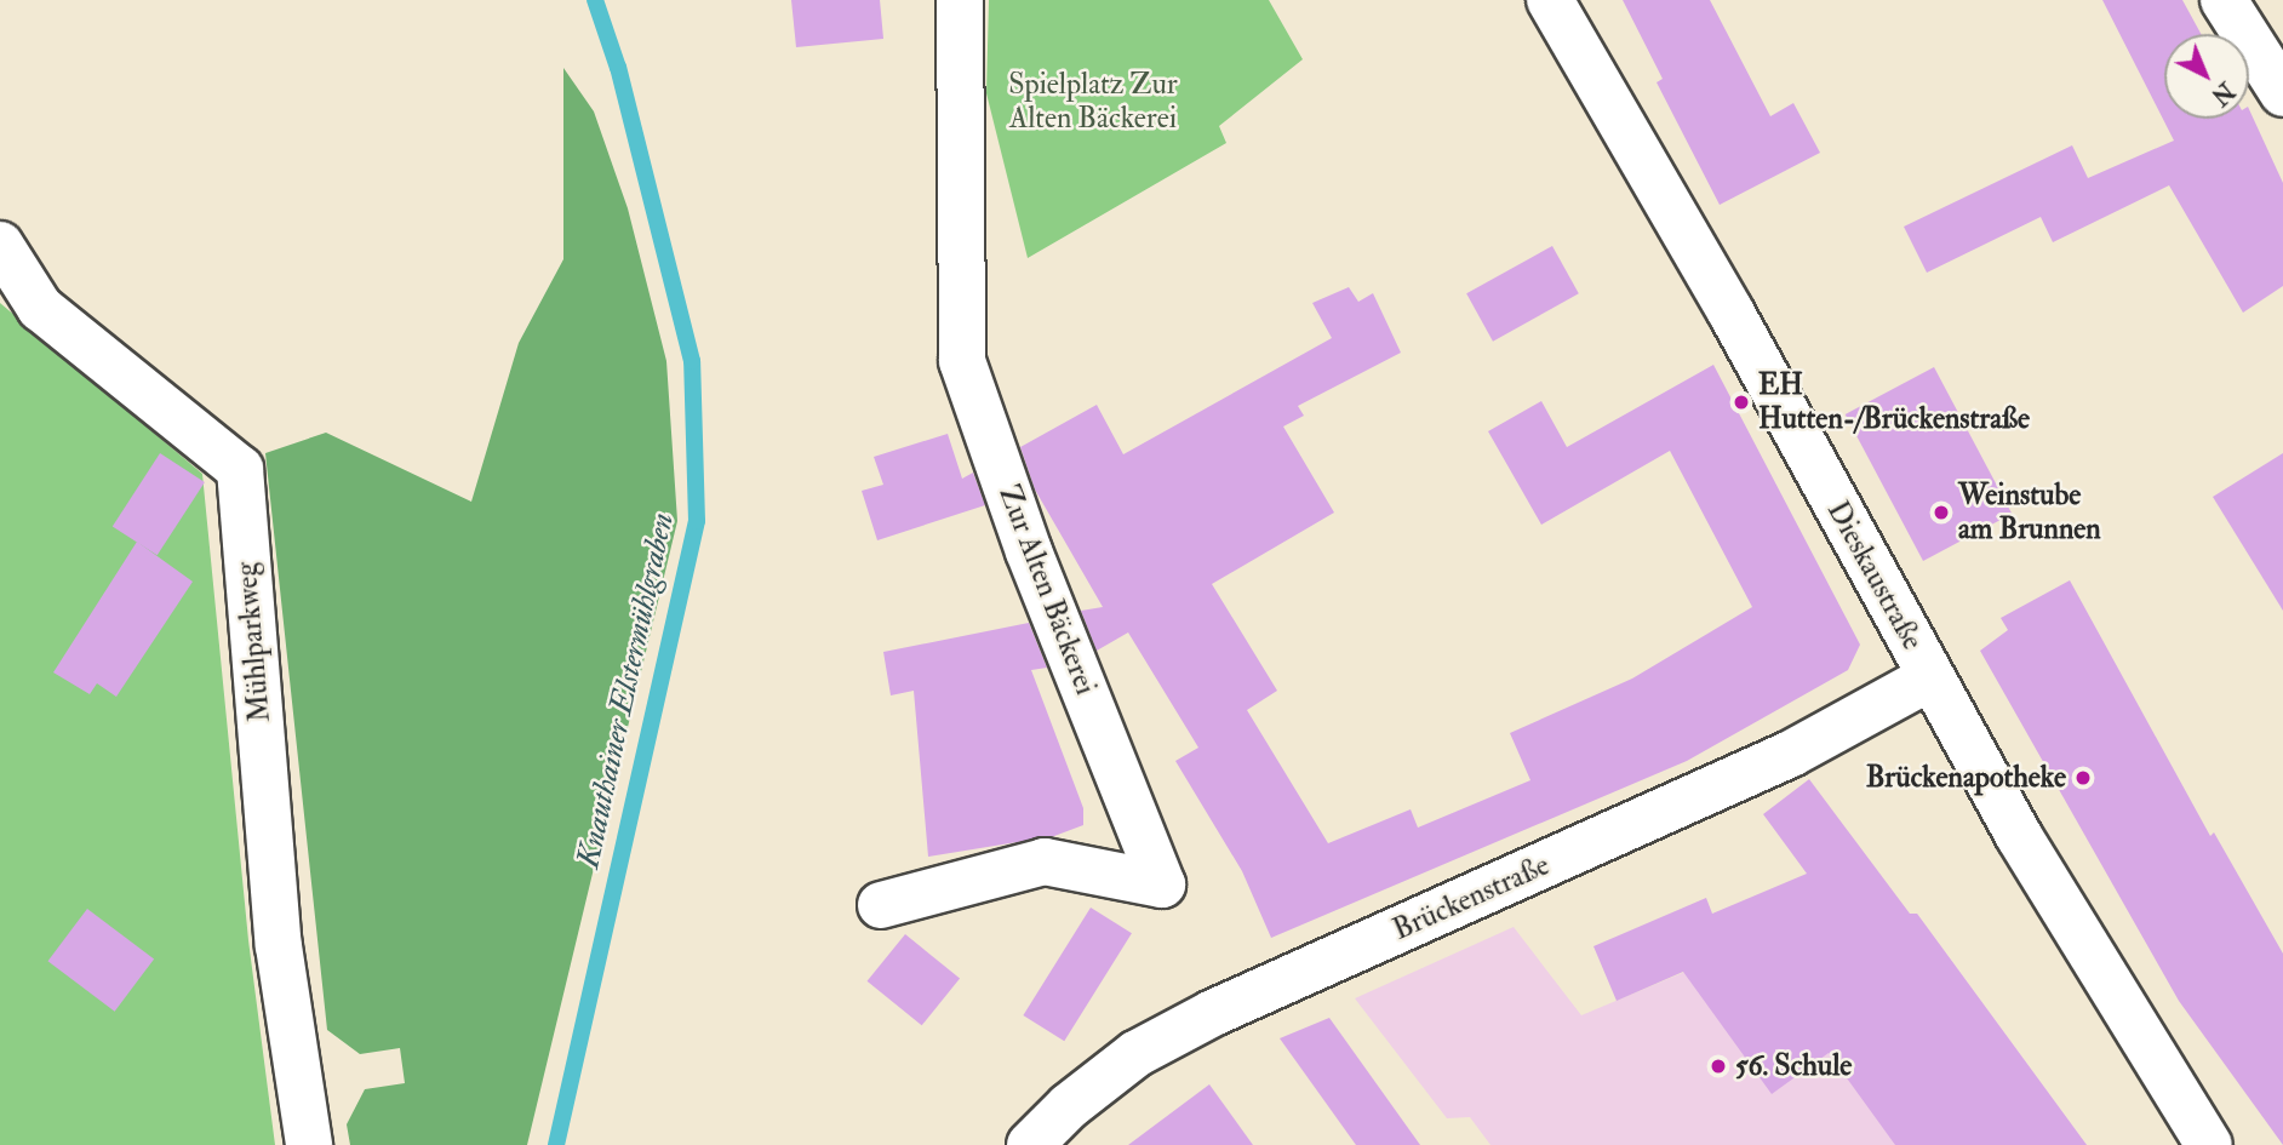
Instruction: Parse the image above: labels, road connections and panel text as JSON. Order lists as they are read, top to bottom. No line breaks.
{"streets":{"main road":["Dieskaustraße","Zur Alten Bäckerei","Mühlparkweg","Brückenstraße"]},"crossings":[["Dieskaustraße","Brückenstraße"]],"water":["Knauthainer Elstermühlgraben"],"parks":["Spielplatz Zur Alten Bäckerei"],"places":["EH Hutten-/Brückenstraße","Weinstube am Brunnen","Brückenapotheke","56. Schule"],"north":"bottom right"}
